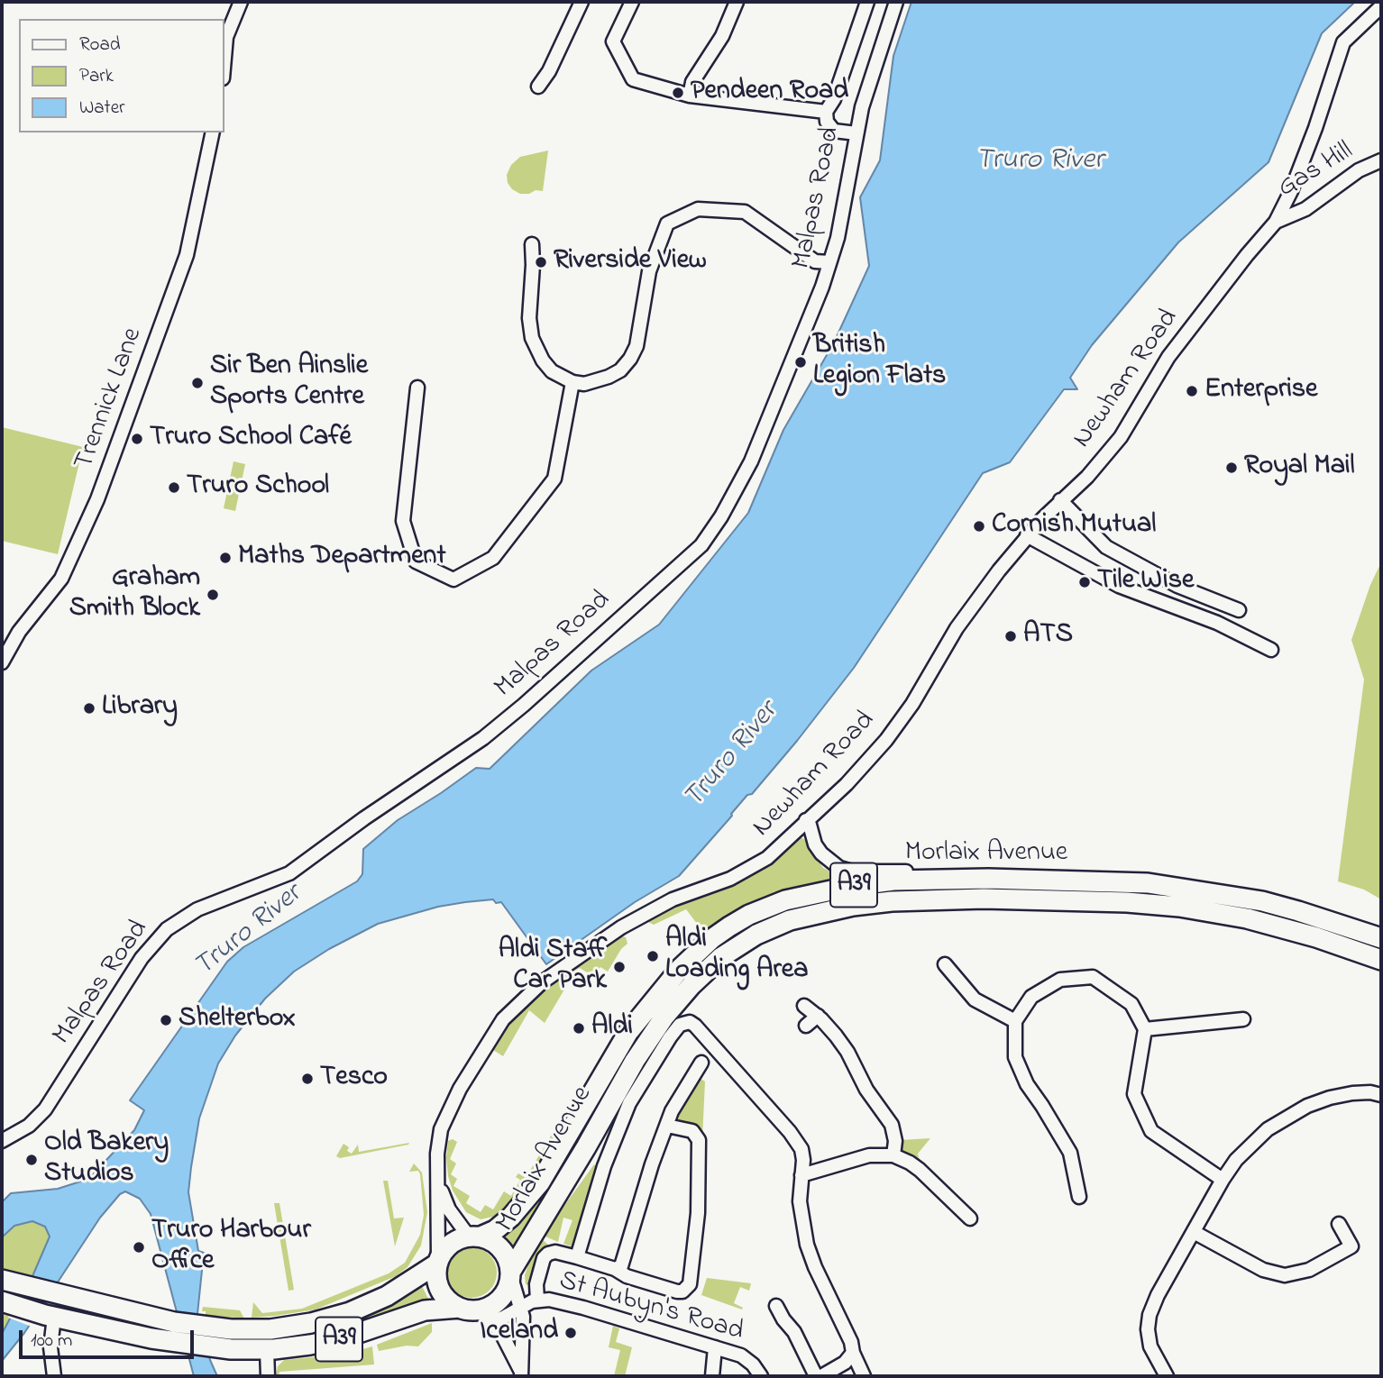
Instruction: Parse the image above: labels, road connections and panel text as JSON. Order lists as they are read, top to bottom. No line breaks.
{"streets":{"highway":["Morlaix Avenue","A39"],"street":["Gas Hill","Malpas Road","Newham Road","Trennick Lane","St Aubyn's Road"]},"crossings":[["Gas Hill","Newham Road"],["Newham Road","Morlaix Avenue"],["Newham Road","A39"],["Newham Road","St Aubyn's Road"],["Morlaix Avenue","A39"],["Morlaix Avenue","St Aubyn's Road"],["A39","St Aubyn's Road"]],"water":["Truro River"],"places":["Pendeen Road","Riverside View","British Legion Flats","Sir Ben Ainslie Sports Centre","Enterprise","Truro School Café","Royal Mail","Truro School","Cornish Mutual","Maths Department","Tile Wise","Graham Smith Block","ATS","Library","Aldi Loading Area","Aldi Staff Car Park","Shelterbox","Aldi","Tesco","Old Bakery Studios","Truro Harbour Office","Iceland"],"legend":["Road","Park","Water"],"scale_bar":"100 m"}
